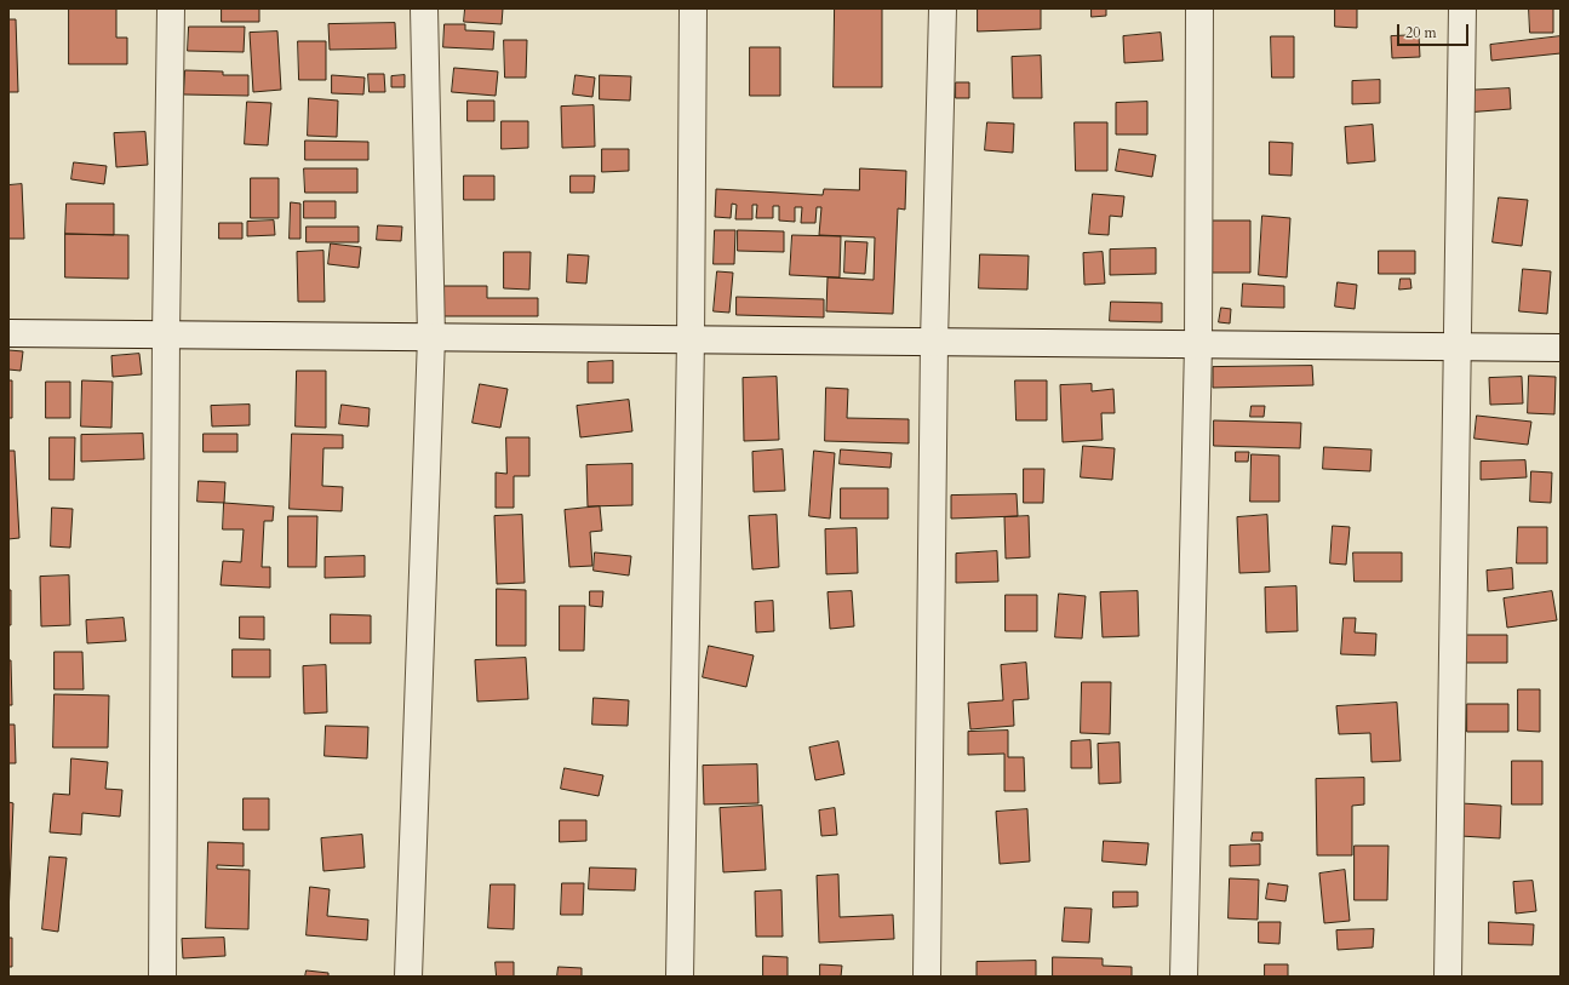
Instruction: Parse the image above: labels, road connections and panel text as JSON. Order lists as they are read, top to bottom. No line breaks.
{"scale_bar":"20 m"}
